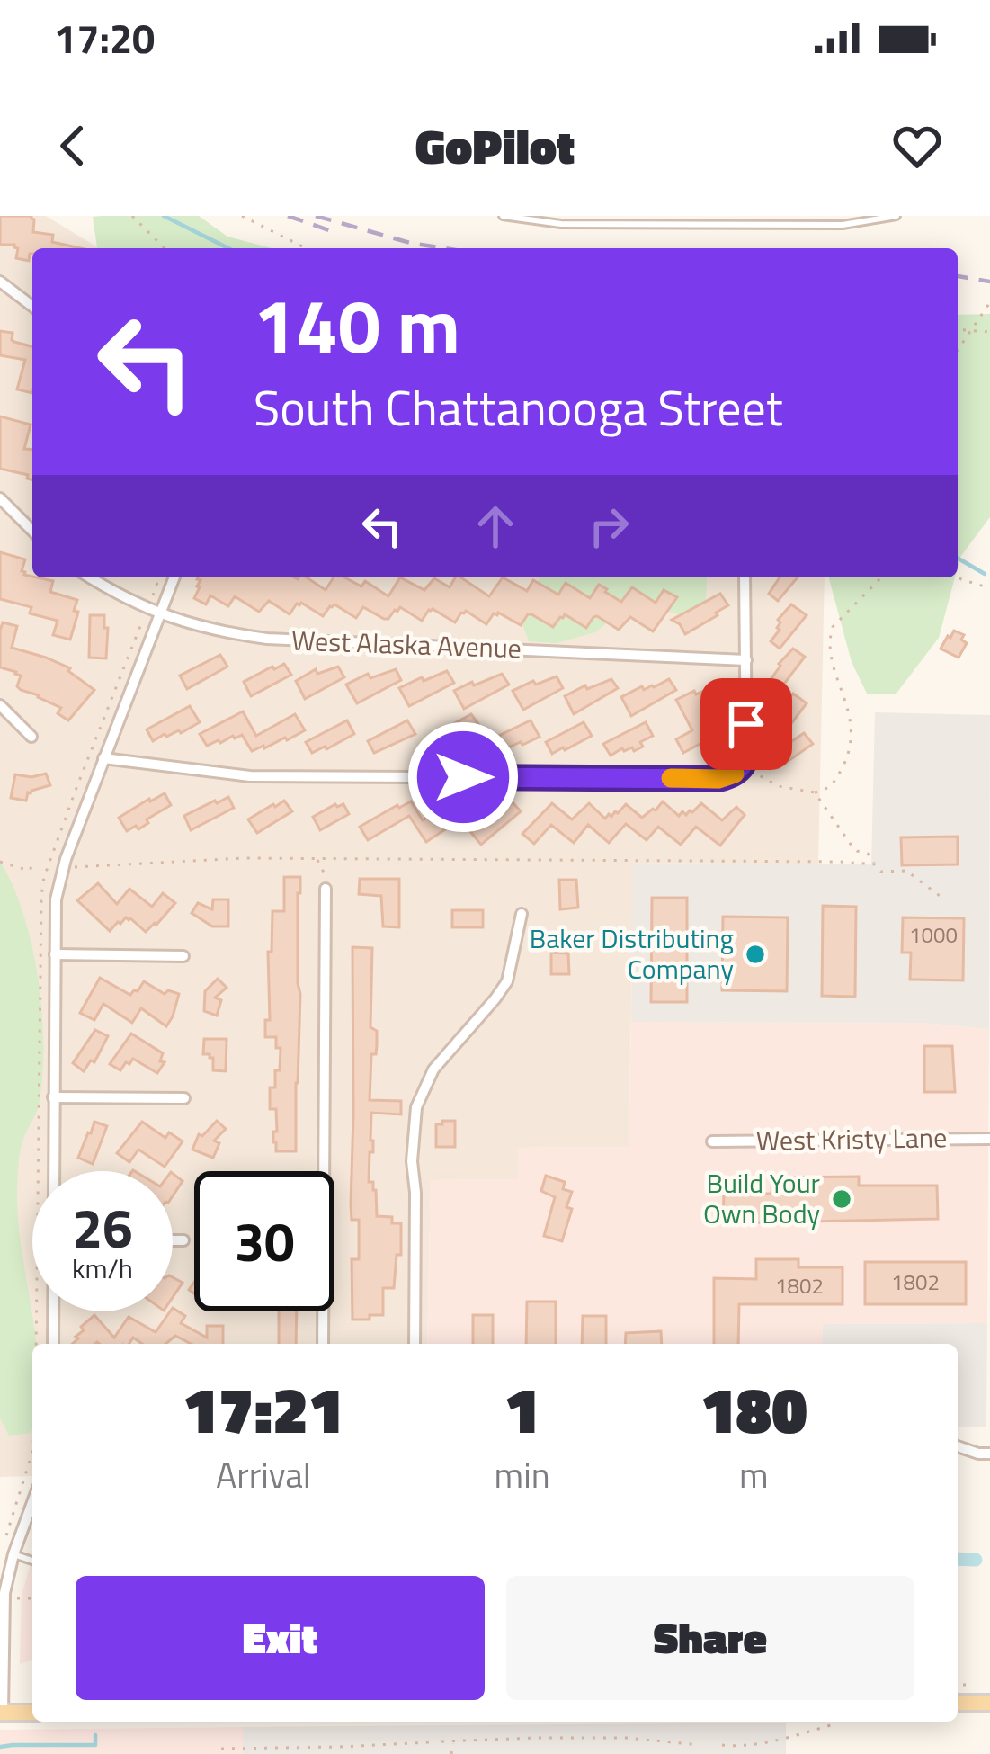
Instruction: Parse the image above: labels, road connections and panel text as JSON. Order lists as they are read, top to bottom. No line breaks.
{"streets":{"street":["West Alaska Avenue","West Kristy Lane"]},"places":["Baker Distributing Company","Build Your Own Body"],"house_numbers":["1000","1802","1802"],"page":{"status":"17:20","header":"GoPilot","turn":["140 m","South Chattanooga Street"],"speed":"26 km/h","limit":"30","eta":["17:21","Arrival","1","min","180","m"],"buttons":["Exit","Share"]}}
